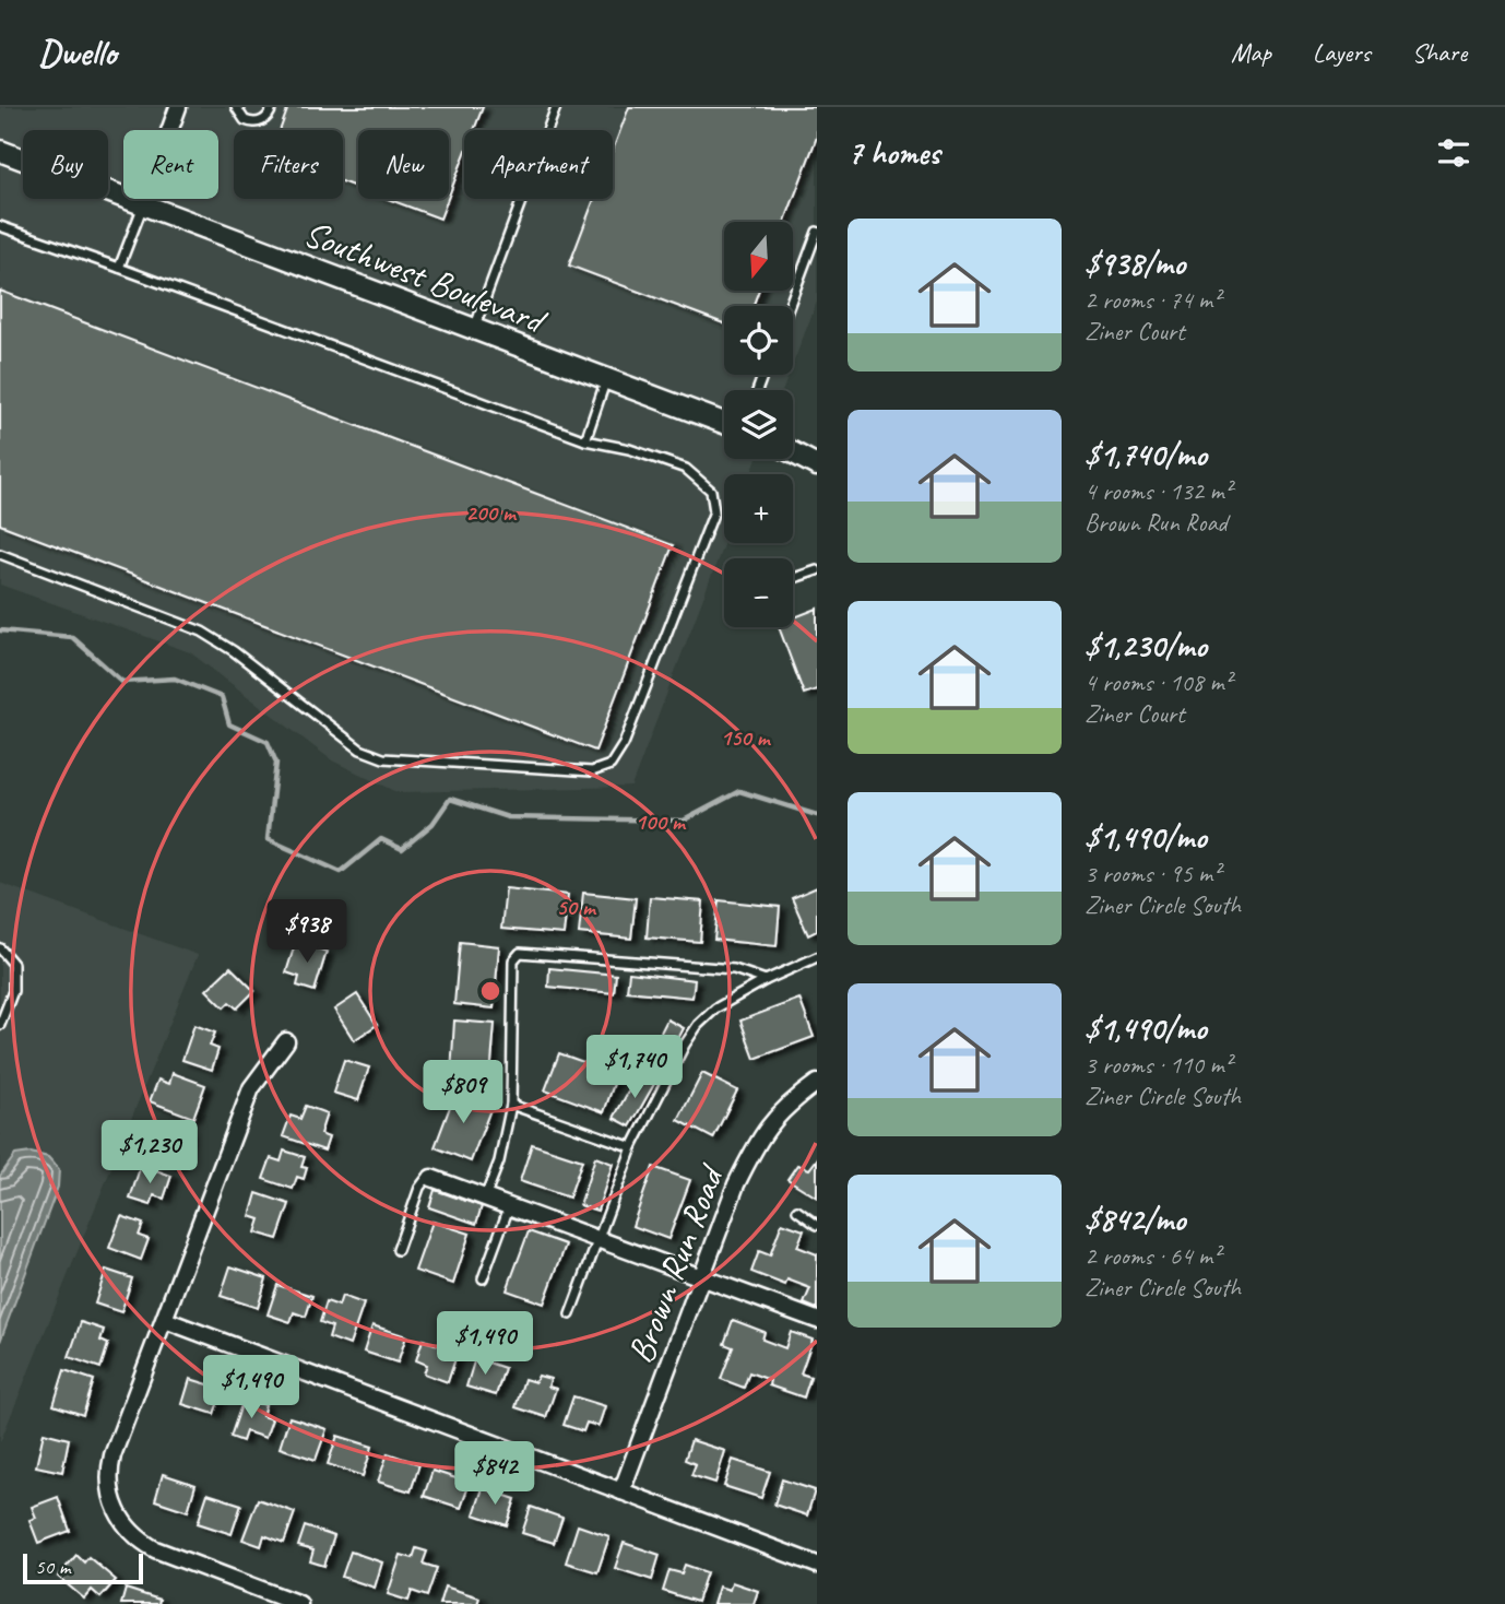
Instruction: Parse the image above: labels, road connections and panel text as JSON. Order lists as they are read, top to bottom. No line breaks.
{"streets":{"street":["Southwest Boulevard","Brown Run Road"]},"scale_bar":"50 m","north":"bottom","page":{"header":"Dwello","nav":["Map","Layers","Share"],"heading":"7 homes","chip":["Buy","Rent","Filters","New","Apartment"],"list":[{"name":"$938/mo","note":"2 rooms · 74 m² · Ziner Court"},{"name":"$1,740/mo","note":"4 rooms · 132 m² · Brown Run Road"},{"name":"$1,230/mo","note":"4 rooms · 108 m² · Ziner Court"},{"name":"$1,490/mo","note":"3 rooms · 95 m² · Ziner Circle South"},{"name":"$1,490/mo","note":"3 rooms · 110 m² · Ziner Circle South"},{"name":"$842/mo","note":"2 rooms · 64 m² · Ziner Circle South"}],"map_buttons":["+","−"],"price":["$938","$1,740","$809","$1,230","$1,490","$1,490","$842"],"scale":"50 m"},"rings":["200 m","150 m","100 m","50 m"]}
